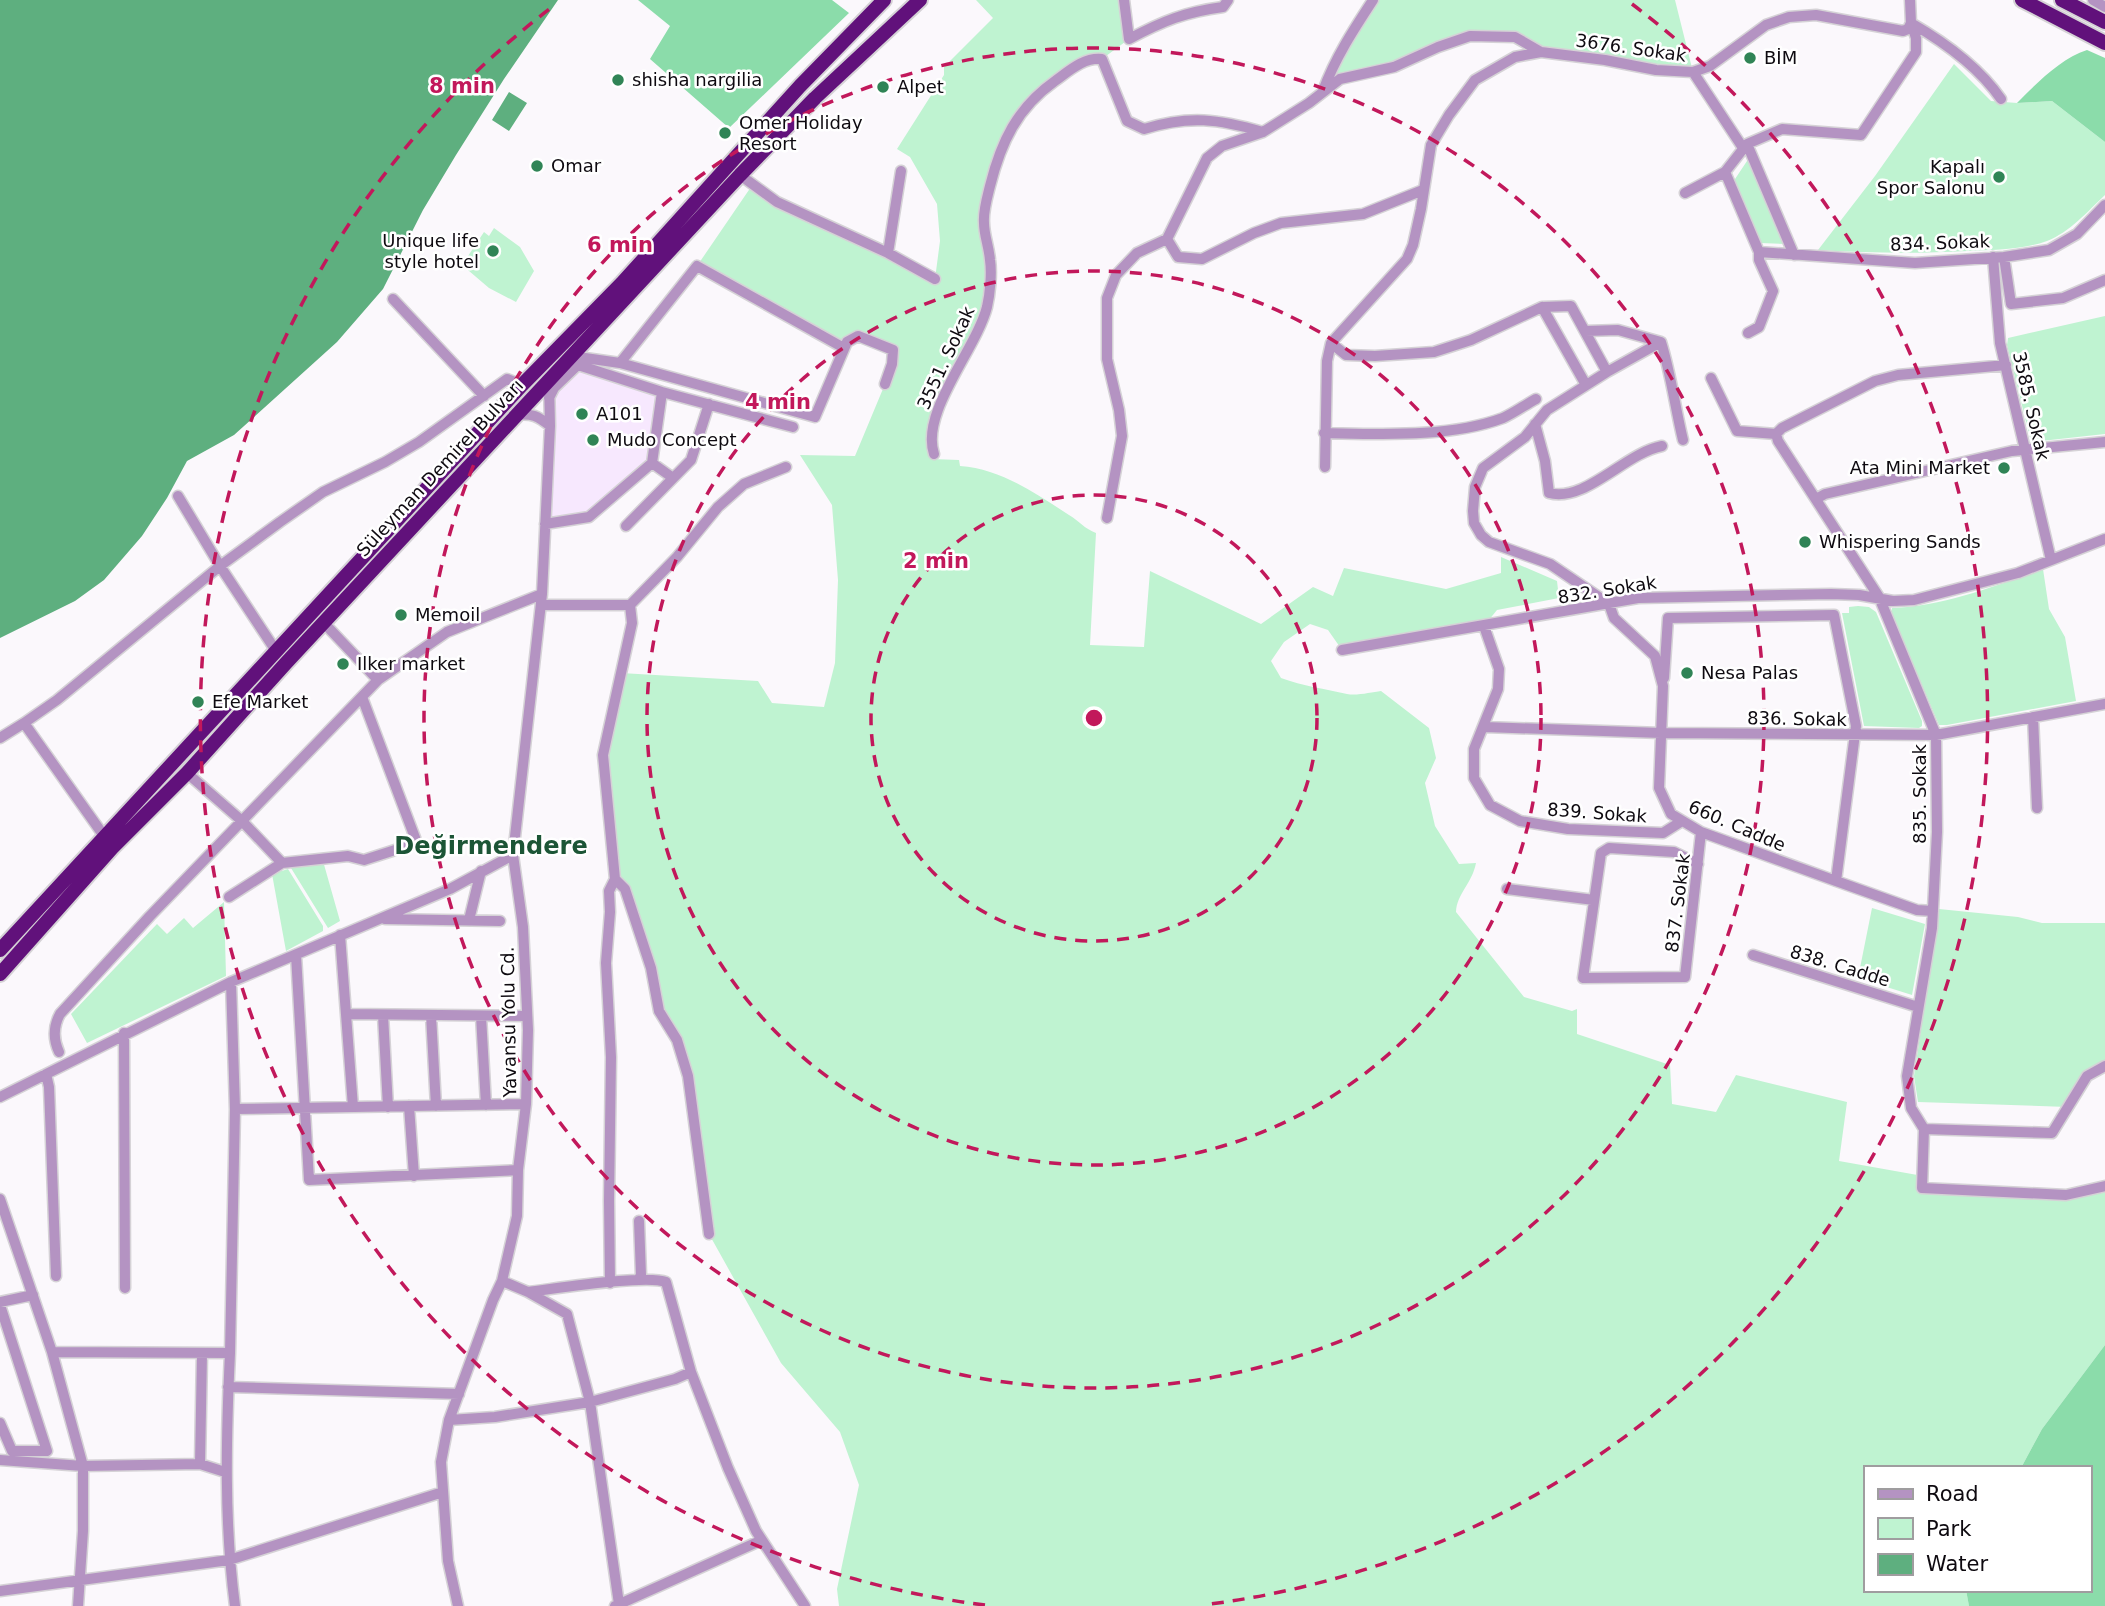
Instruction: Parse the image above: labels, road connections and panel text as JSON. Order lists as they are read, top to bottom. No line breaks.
{"streets":{"highway":["Süleyman Demirel Bulvarı"],"street":["3676. Sokak","834. Sokak","3551. Sokak","3585. Sokak","832. Sokak","836. Sokak","835. Sokak","839. Sokak","660. Cadde","837. Sokak","838. Cadde","Yavansu Yolu Cd."]},"crossings":[["834. Sokak","3585. Sokak"],["Süleyman Demirel Bulvarı","Yavansu Yolu Cd."],["832. Sokak","835. Sokak"],["832. Sokak","839. Sokak"],["832. Sokak","660. Cadde"],["836. Sokak","835. Sokak"],["836. Sokak","839. Sokak"],["836. Sokak","660. Cadde"],["835. Sokak","660. Cadde"],["835. Sokak","838. Cadde"],["839. Sokak","660. Cadde"],["660. Cadde","837. Sokak"]],"districts":["Değirmendere"],"places":["BİM","shisha nargilia","Alpet","Omer Holiday Resort","Omar","Kapalı Spor Salonu","Unique life style hotel","A101","Mudo Concept","Ata Mini Market","Whispering Sands","Memoil","Ilker market","Nesa Palas","Efe Market"],"legend":["Road","Park","Water"],"rings":["8 min","6 min","4 min","2 min"]}
